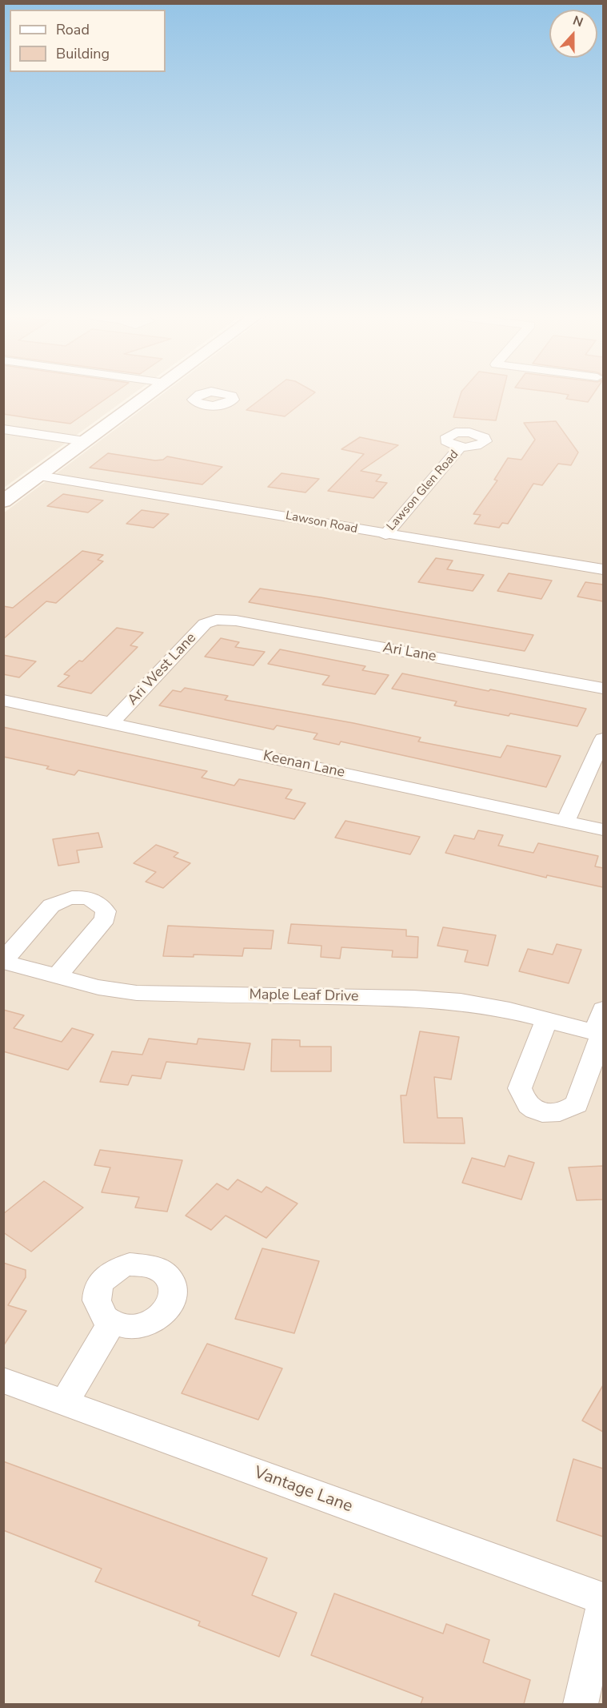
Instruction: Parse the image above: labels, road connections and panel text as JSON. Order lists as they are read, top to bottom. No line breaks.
{"streets":{"street":["Lawson Glen Road","Lawson Road","Ari Lane","Ari West Lane","Keenan Lane","Maple Leaf Drive","Vantage Lane"]},"crossings":[["Lawson Glen Road","Lawson Road"],["Ari Lane","Ari West Lane"],["Ari West Lane","Keenan Lane"]],"legend":["Road","Building"],"north":"top"}
